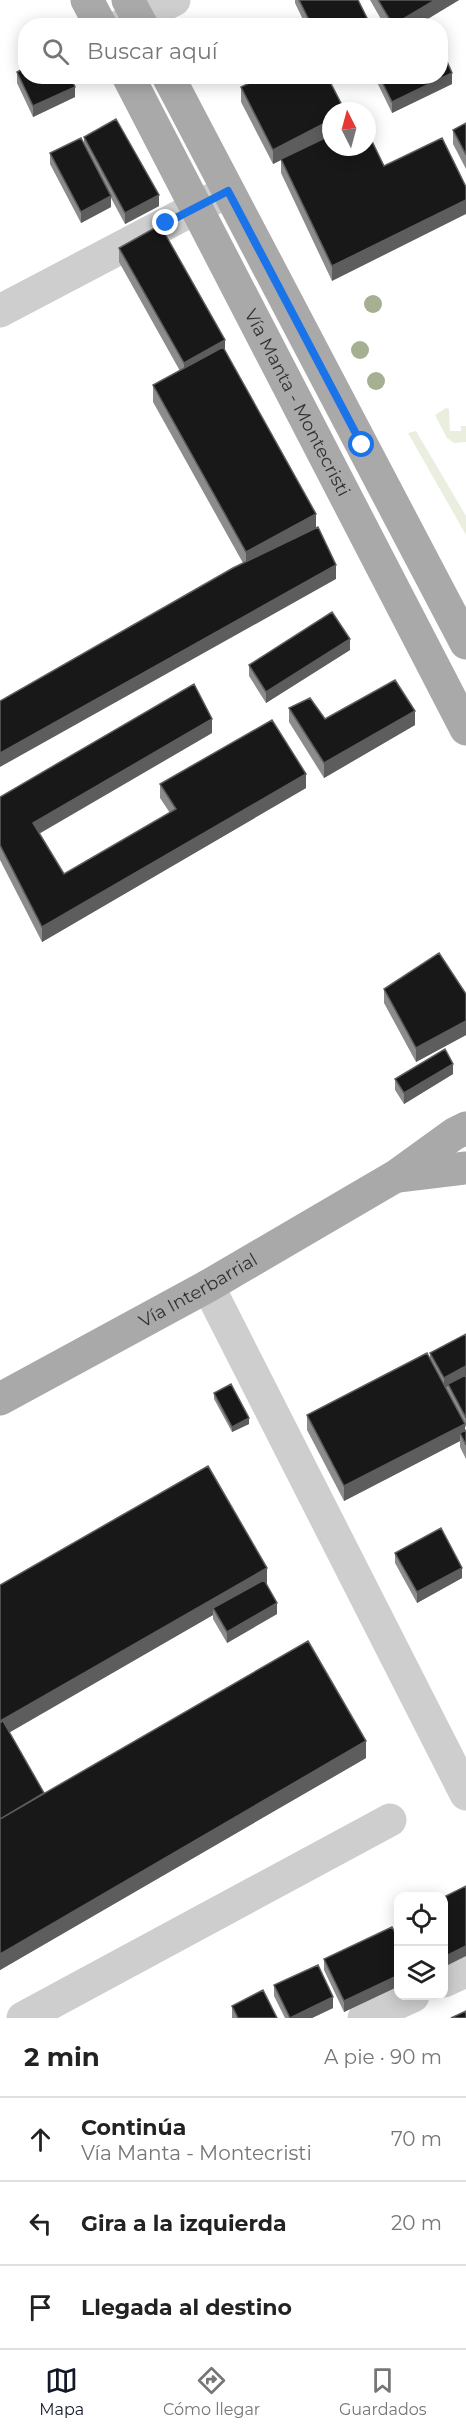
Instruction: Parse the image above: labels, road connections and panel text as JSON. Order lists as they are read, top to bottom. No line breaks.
{"streets":{"main road":["Vía Manta - Montecristi","Vía Interbarrial"]},"north":"top","page":{"search":"Buscar aquí","heading":["2 min","A pie · 90 m"],"list":[["Continúa","Vía Manta - Montecristi","70 m"],["Gira a la izquierda","20 m"],"Llegada al destino"],"nav":["Mapa","Cómo llegar","Guardados"]}}
